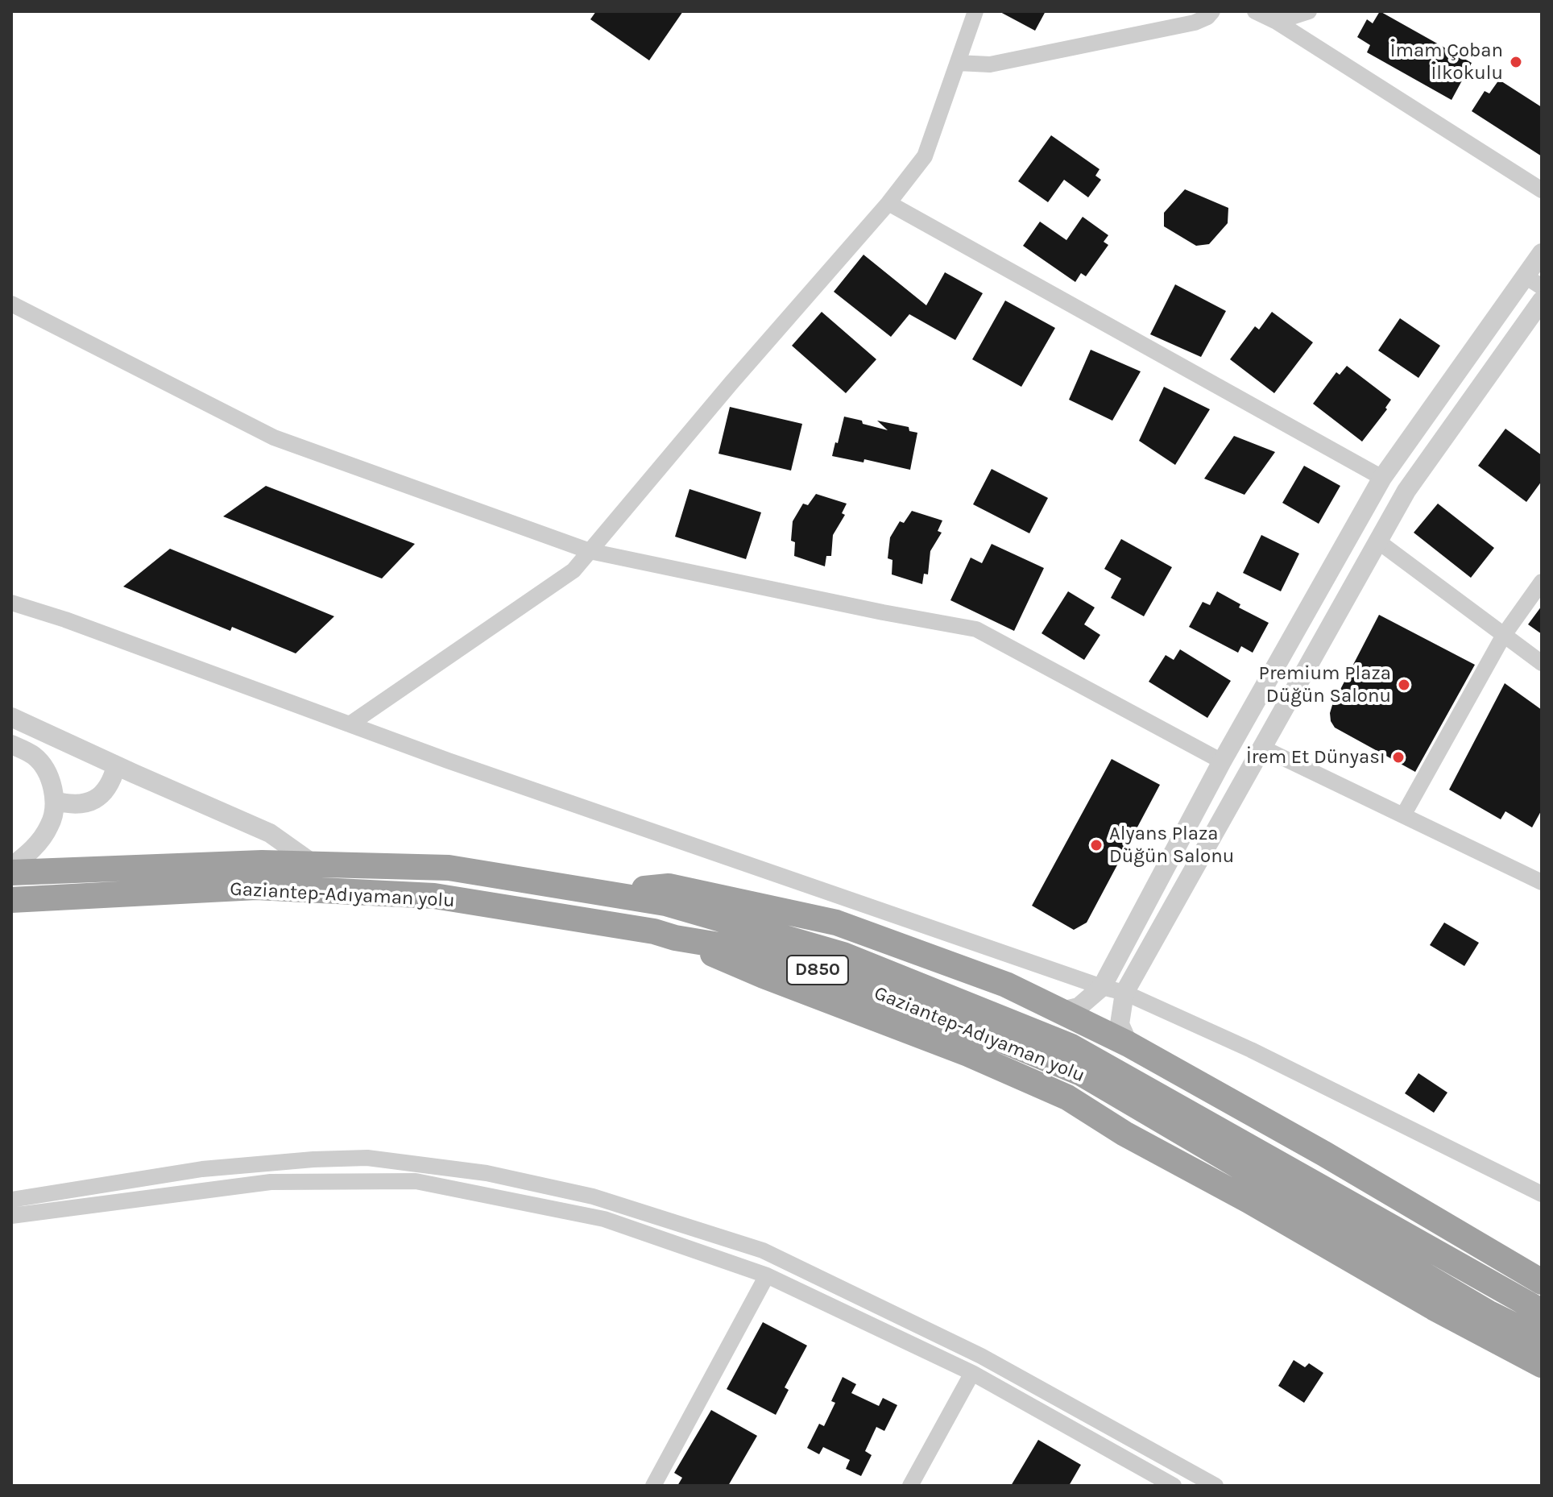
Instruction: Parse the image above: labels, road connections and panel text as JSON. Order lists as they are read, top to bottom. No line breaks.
{"streets":{"highway":["Gaziantep-Adıyaman yolu","D850"]},"places":["İmam Çoban İlkokulu","Premium Plaza Düğün Salonu","İrem Et Dünyası","Alyans Plaza Düğün Salonu"]}
